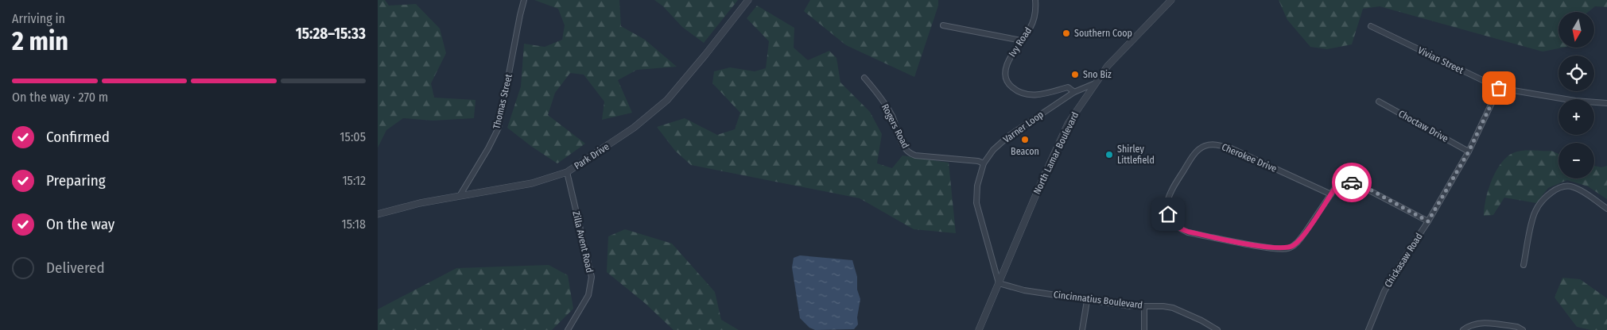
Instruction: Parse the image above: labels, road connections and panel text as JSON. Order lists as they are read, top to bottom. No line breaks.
{"streets":{"street":["Ivy Road","Vivian Street","Thomas Street","Rogers Road","Choctaw Drive","Varner Loop","North Lamar Boulevard","Park Drive","Cherokee Drive","Zilla Avent Road","Chickasaw Road","Cincinnatius Boulevard"]},"crossings":[["Ivy Road","Varner Loop"],["Vivian Street","Chickasaw Road"],["Thomas Street","Park Drive"],["Rogers Road","Varner Loop"],["Choctaw Drive","Chickasaw Road"],["Varner Loop","North Lamar Boulevard"],["Varner Loop","Cincinnatius Boulevard"],["North Lamar Boulevard","Cincinnatius Boulevard"],["Park Drive","Zilla Avent Road"],["Cherokee Drive","Chickasaw Road"]],"places":["Southern Coop","Sno Biz","Beacon","Shirley Littlefield"],"north":"bottom","page":{"heading":["2 min","Arriving in","15:28–15:33"],"map_buttons":["+","−"],"bar":"On the way · 270 m","list":[["Confirmed","15:05"],["Preparing","15:12"],["On the way","15:18"],"Delivered"]}}
